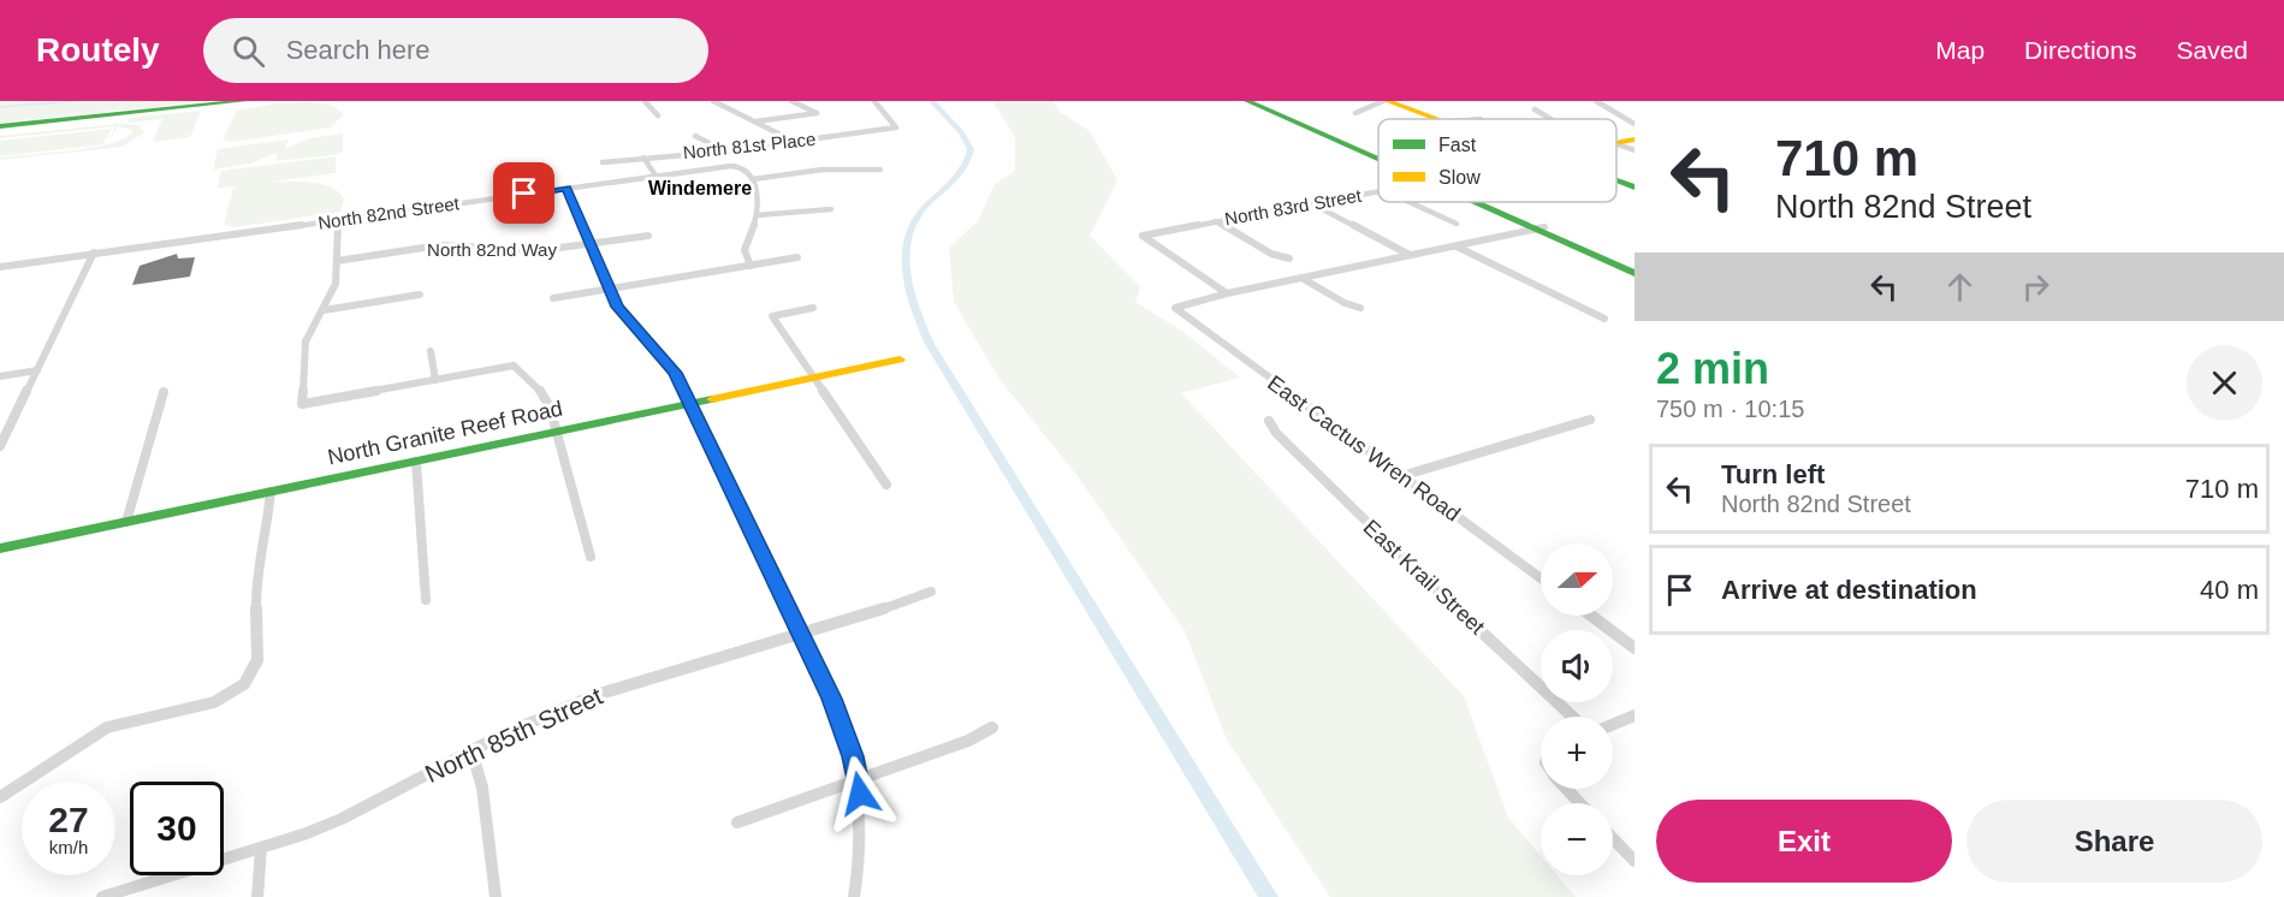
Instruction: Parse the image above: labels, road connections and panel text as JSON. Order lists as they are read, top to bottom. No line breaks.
{"streets":{"main road":["North Granite Reef Road"],"street":["North 81st Place","North 83rd Street","North 82nd Street","North 82nd Way","East Cactus Wren Road","East Krail Street","North 85th Street"]},"crossings":[["North 83rd Street","East Cactus Wren Road"]],"districts":["Windemere"],"legend":["Fast","Slow"],"north":"right","page":{"header":"Routely","search":"Search here","nav":["Map","Directions","Saved"],"turn":["710 m","North 82nd Street"],"heading":["2 min","750 m · 10:15"],"list":[{"name":"Turn left","note":"North 82nd Street","value":"710 m"},{"name":"Arrive at destination","value":"40 m"}],"map_buttons":["+","−"],"speed":"27 km/h","limit":"30","buttons":["Exit","Share"]}}
